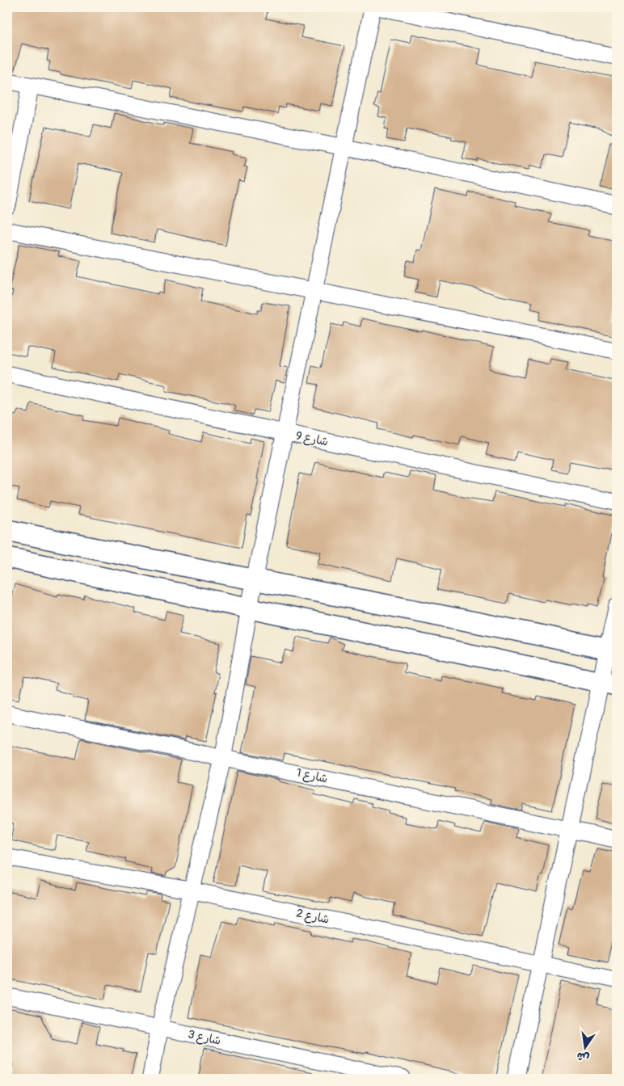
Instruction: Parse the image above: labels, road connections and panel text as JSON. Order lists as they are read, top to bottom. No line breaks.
{"streets":{"street":["شارع 9","شارع 1","شارع 2","شارع 3"]},"north":"bottom"}
